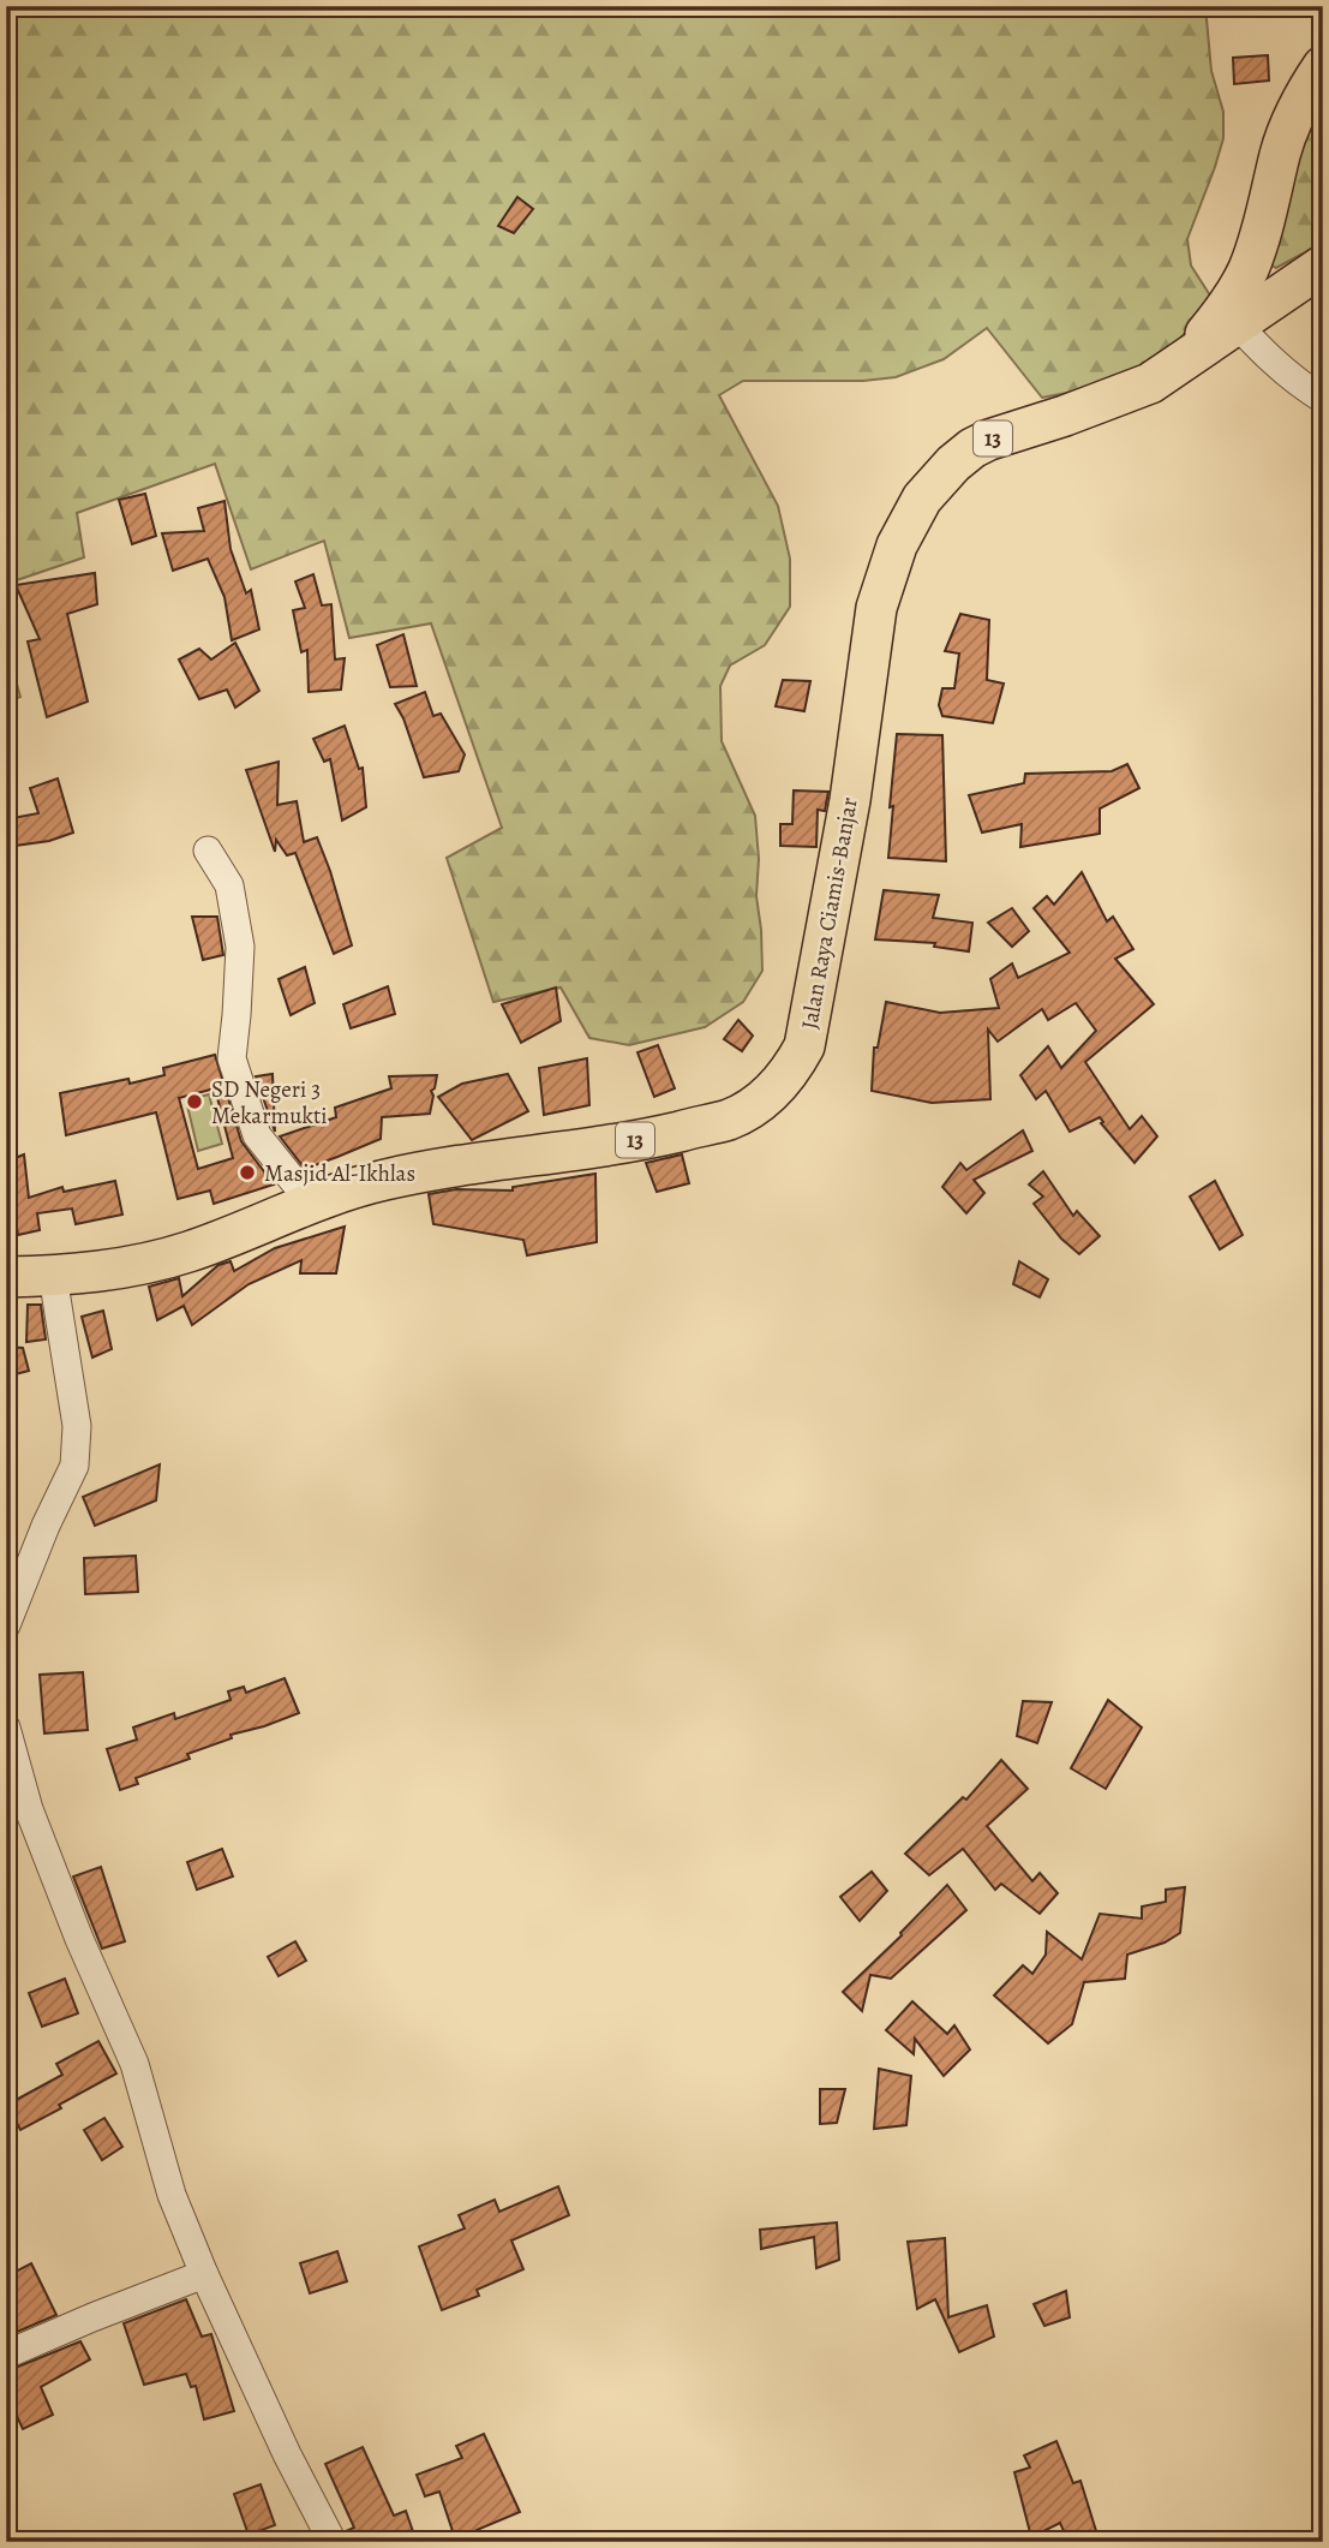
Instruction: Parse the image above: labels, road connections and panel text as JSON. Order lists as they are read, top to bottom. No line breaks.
{"streets":{"highway":["13","Jalan Raya Ciamis-Banjar"]},"places":["SD Negeri 3 Mekarmukti","Masjid Al-Ikhlas"]}
